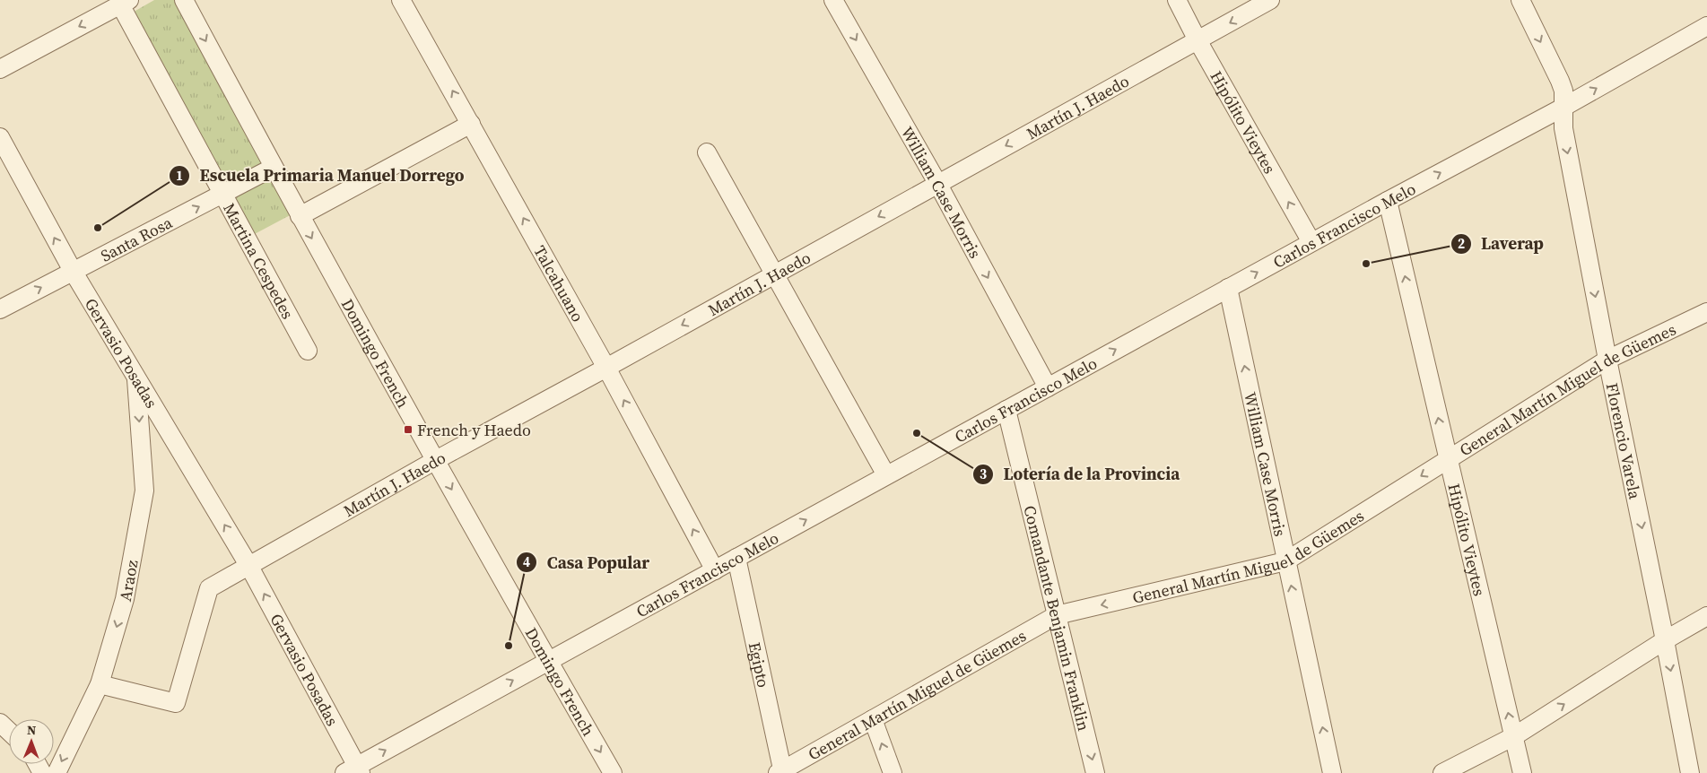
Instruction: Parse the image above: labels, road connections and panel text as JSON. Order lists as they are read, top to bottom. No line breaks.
{"streets":{"street":["Martín J. Haedo","Hipólito Vieytes","William Case Morris","Carlos Francisco Melo","Santa Rosa","Martina Cespedes","Talcahuano","Gervasio Posadas","Domingo French","General Martín Miguel de Güemes","Florencio Varela","Araoz","Comandante Benjamin Franklin","Egipto"]},"crossings":[["Martín J. Haedo","Hipólito Vieytes"],["Martín J. Haedo","William Case Morris"],["Martín J. Haedo","Talcahuano"],["Martín J. Haedo","Gervasio Posadas"],["Martín J. Haedo","Domingo French"],["Hipólito Vieytes","Carlos Francisco Melo"],["Hipólito Vieytes","General Martín Miguel de Güemes"],["William Case Morris","Carlos Francisco Melo"],["William Case Morris","General Martín Miguel de Güemes"],["Carlos Francisco Melo","Talcahuano"],["Carlos Francisco Melo","Gervasio Posadas"],["Carlos Francisco Melo","Domingo French"],["Carlos Francisco Melo","Florencio Varela"],["Carlos Francisco Melo","Comandante Benjamin Franklin"],["Carlos Francisco Melo","Egipto"],["Santa Rosa","Martina Cespedes"],["Santa Rosa","Gervasio Posadas"],["Santa Rosa","Domingo French"],["Gervasio Posadas","Araoz"],["General Martín Miguel de Güemes","Florencio Varela"],["General Martín Miguel de Güemes","Comandante Benjamin Franklin"],["General Martín Miguel de Güemes","Egipto"]],"one_way":["Martín J. Haedo","Hipólito Vieytes","Carlos Francisco Melo","Santa Rosa","Talcahuano","Gervasio Posadas","Domingo French","General Martín Miguel de Güemes","Florencio Varela","Araoz","Comandante Benjamin Franklin"],"places":{"other":["Escuela Primaria Manuel Dorrego","Laverap","Lotería de la Provincia","Casa Popular"],"transit":["French y Haedo"]},"north":"top"}
